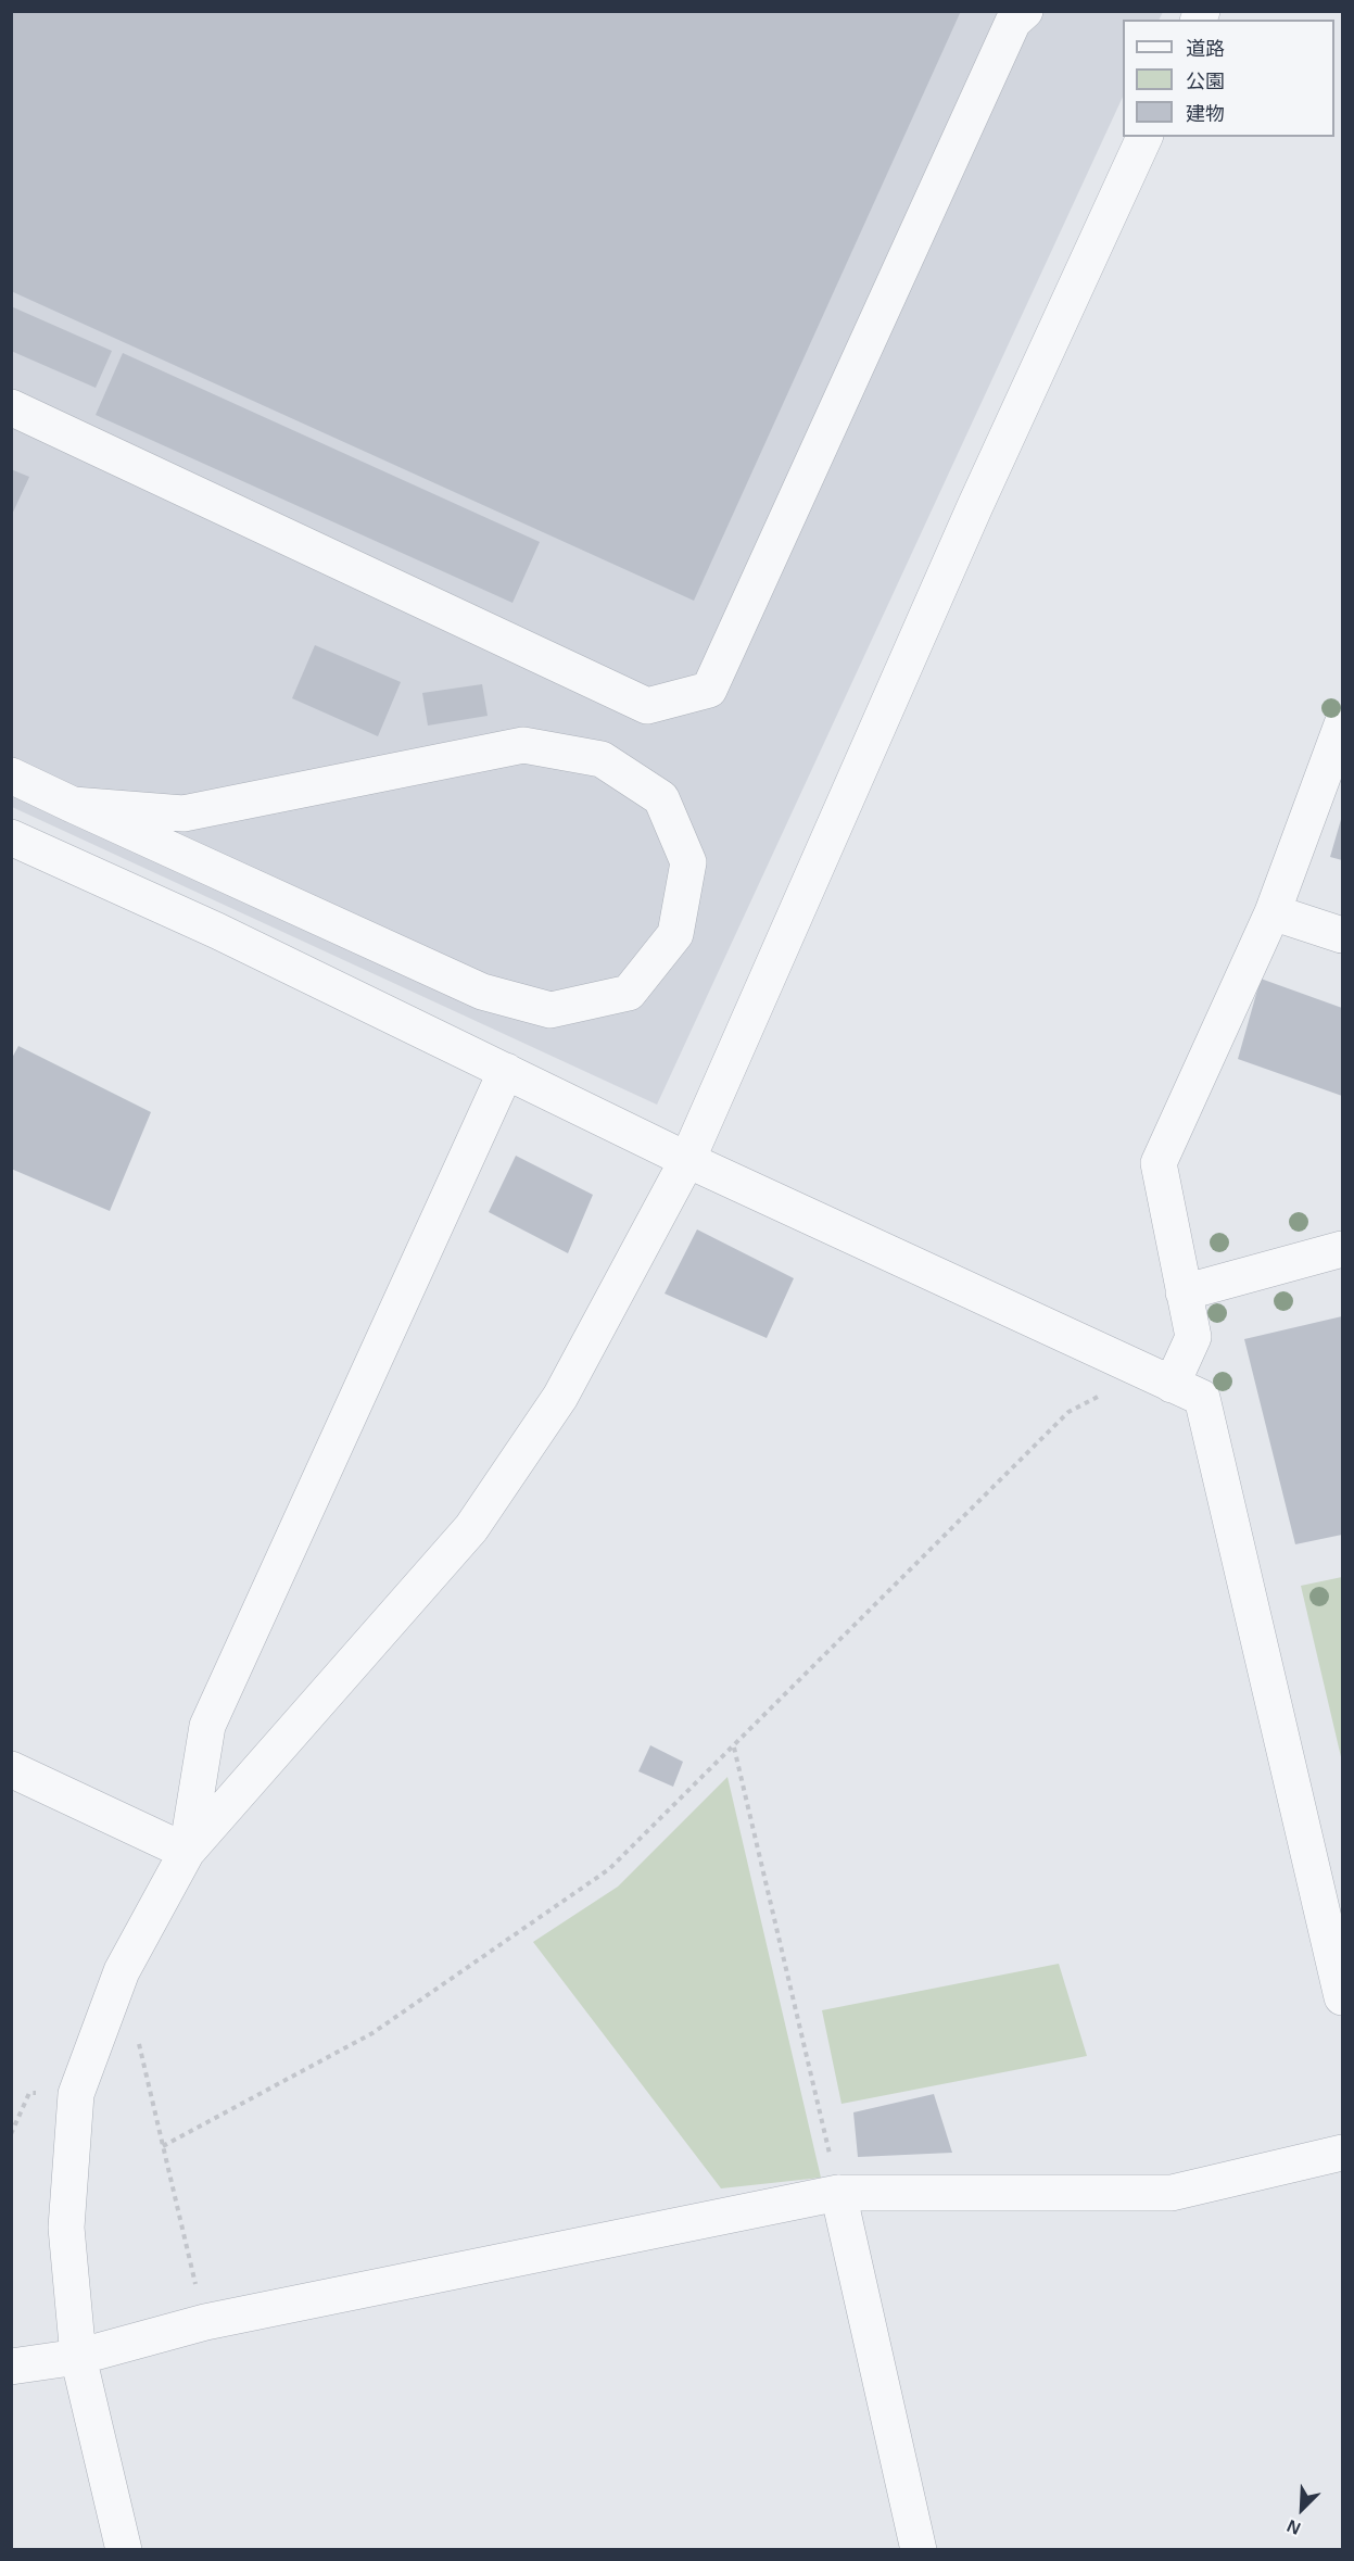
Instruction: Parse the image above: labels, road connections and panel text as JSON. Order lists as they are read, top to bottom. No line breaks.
{"legend":["道路","公園","建物"],"north":"bottom left"}
